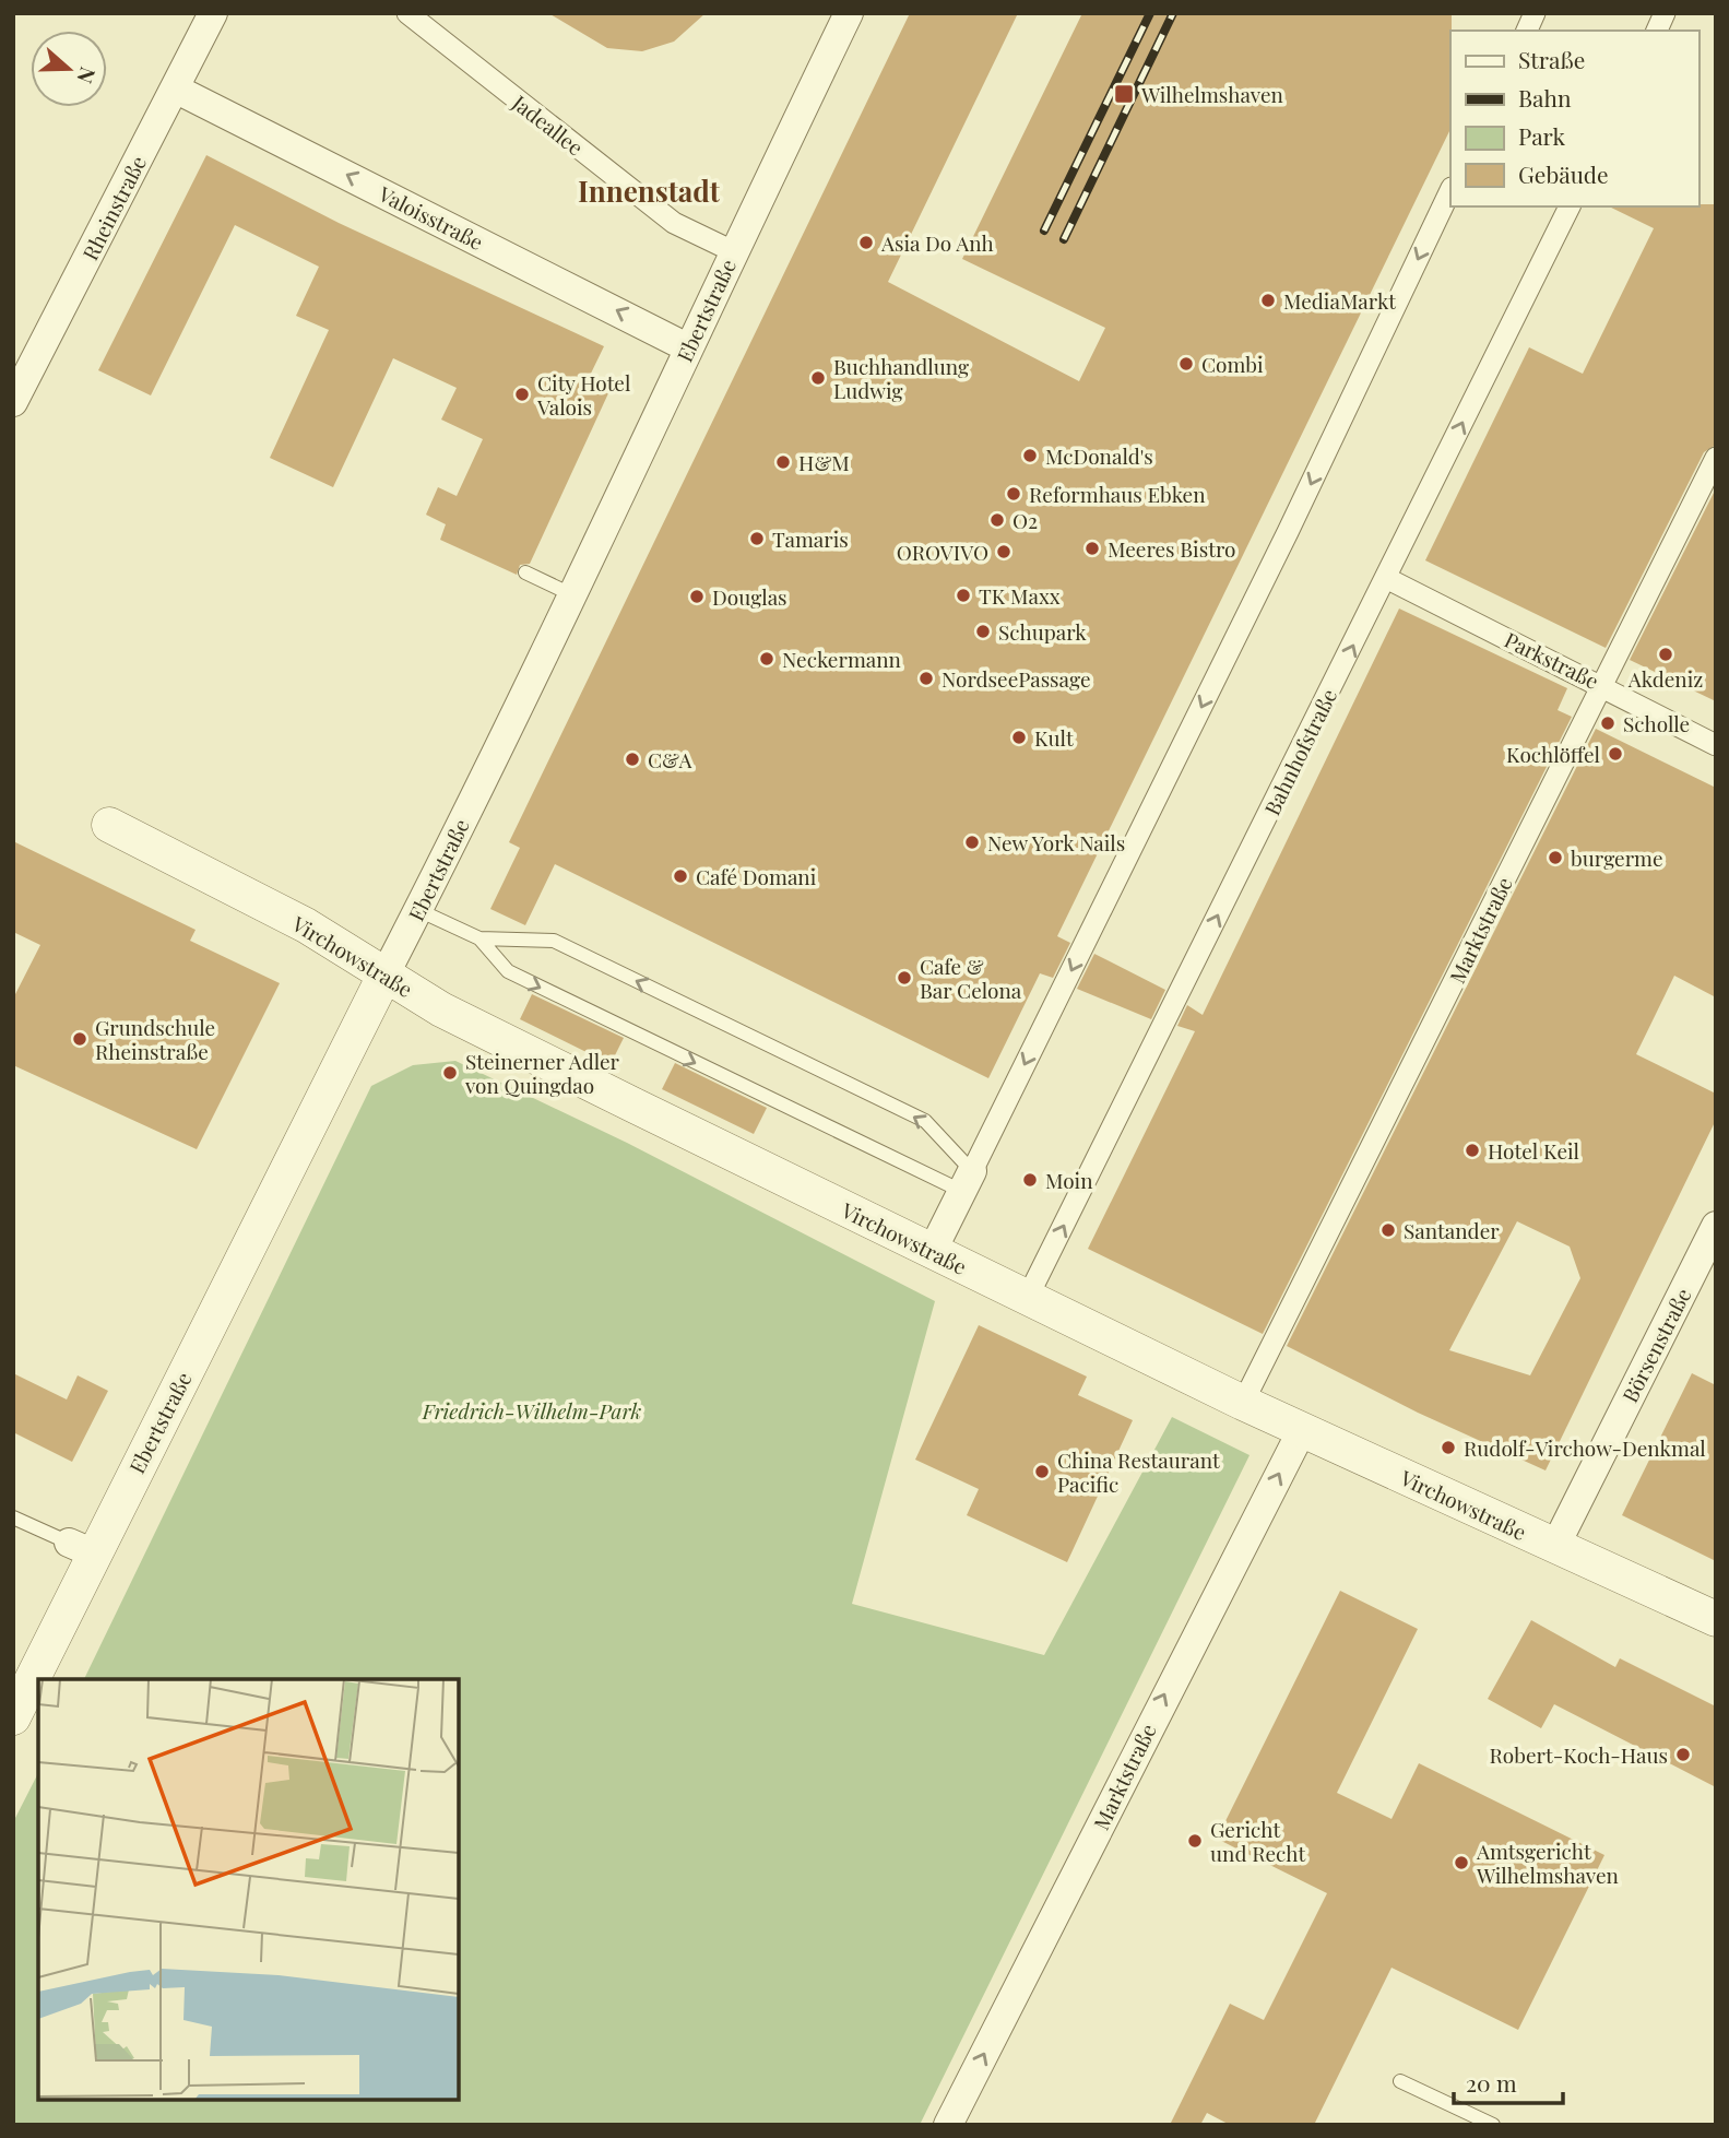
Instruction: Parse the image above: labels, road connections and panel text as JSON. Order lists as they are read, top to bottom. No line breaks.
{"streets":{"street":["Jadeallee","Rheinstraße","Valoisstraße","Ebertstraße","Parkstraße","Bahnhofstraße","Marktstraße","Virchowstraße","Börsenstraße"]},"crossings":[["Jadeallee","Ebertstraße"],["Rheinstraße","Valoisstraße"],["Valoisstraße","Ebertstraße"],["Ebertstraße","Virchowstraße"],["Parkstraße","Bahnhofstraße"],["Parkstraße","Marktstraße"],["Bahnhofstraße","Virchowstraße"],["Marktstraße","Virchowstraße"],["Virchowstraße","Börsenstraße"]],"one_way":["Valoisstraße","Marktstraße"],"districts":["Innenstadt"],"parks":["Friedrich-Wilhelm-Park"],"places":{"transit":["Wilhelmshaven"],"other":["Asia Do Anh","MediaMarkt","Combi","Buchhandlung Ludwig","City Hotel Valois","McDonald's","H&M","Reformhaus Ebken","O2","Tamaris","Meeres Bistro","OROVIVO","TK Maxx","Douglas","Schupark","Akdeniz","Neckermann","NordseePassage","Scholle","Kult","Kochlöffel","C&A","New York Nails","burgerme","Café Domani","Cafe & Bar Celona","Grundschule Rheinstraße","Steinerner Adler von Quingdao","Hotel Keil","Moin","Santander","Rudolf-Virchow-Denkmal","China Restaurant Pacific","Robert-Koch-Haus","Gericht und Recht","Amtsgericht Wilhelmshaven"]},"legend":["Straße","Bahn","Park","Gebäude"],"scale_bar":"20 m","north":"right"}
